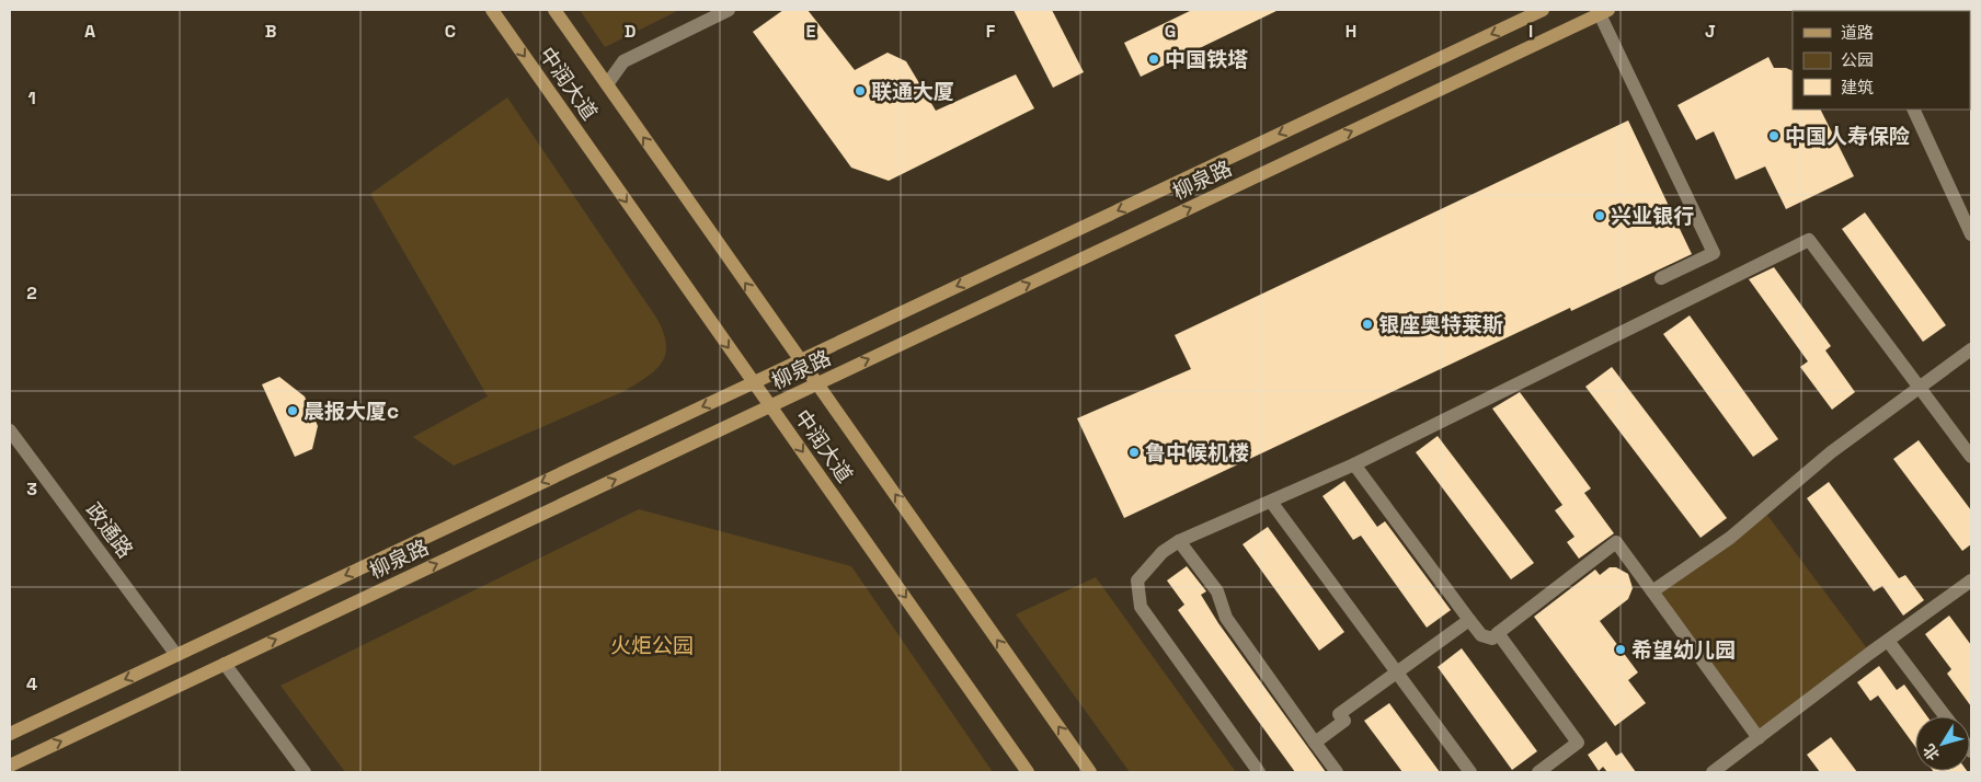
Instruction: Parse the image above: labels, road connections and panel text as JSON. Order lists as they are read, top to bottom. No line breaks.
{"streets":{"main road":["中润大道","柳泉路"],"street":["政通路"]},"crossings":[["中润大道","柳泉路"],["柳泉路","政通路"]],"parks":["火炬公园"],"places":["中国铁塔","联通大厦","中国人寿保险","兴业银行","银座奥特莱斯","晨报大厦c","鲁中候机楼","希望幼儿园"],"legend":["道路","公园","建筑"],"north":"bottom left","grid":{"columns":["A","B","C","D","E","F","G","H","I","J"],"rows":["1","2","3","4"]}}
